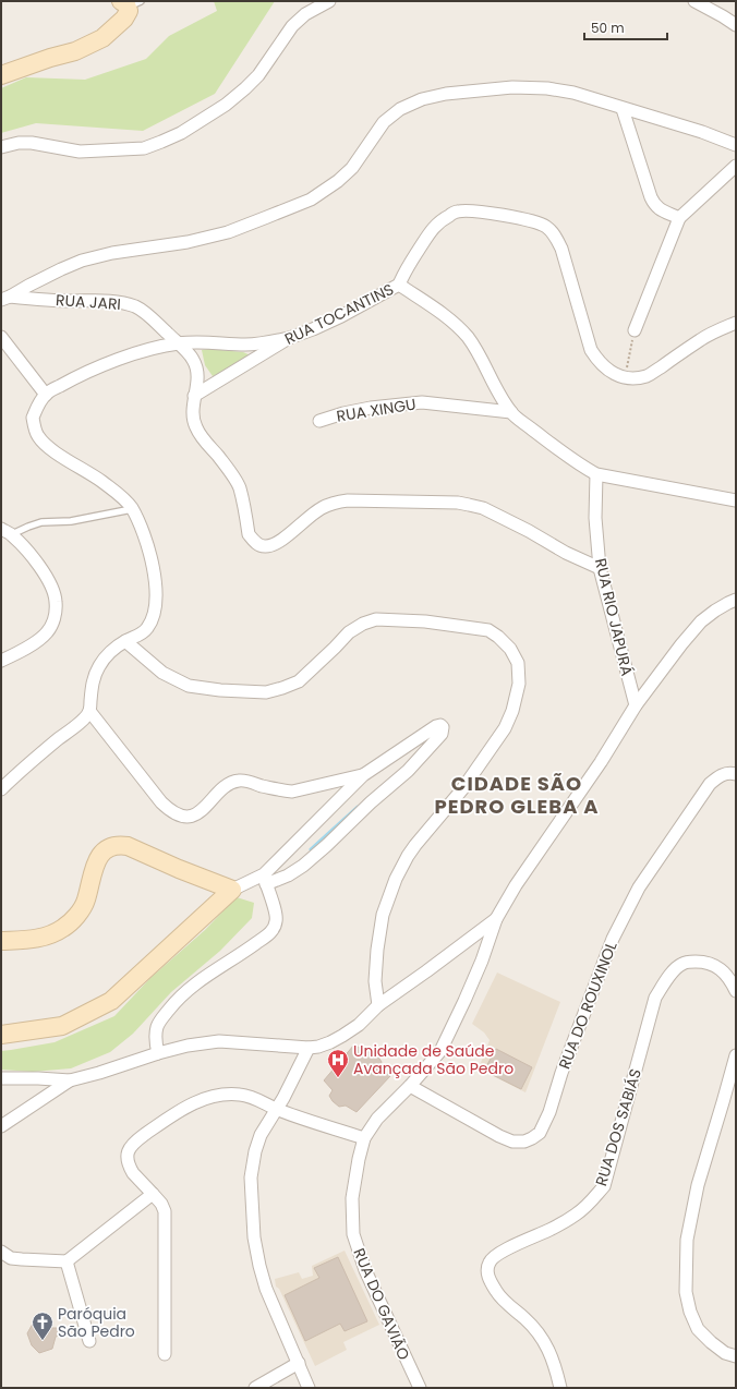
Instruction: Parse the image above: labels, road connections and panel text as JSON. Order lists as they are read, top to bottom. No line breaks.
{"streets":{"street":["RUA JARI","RUA TOCANTINS","RUA XINGU","RUA RIO JAPURÁ","RUA DO ROUXINOL","RUA DOS SABIÁS","RUA DO GAVIÃO"]},"crossings":[["RUA JARI","RUA TOCANTINS"],["RUA JARI","RUA RIO JAPURÁ"],["RUA DO ROUXINOL","RUA DO GAVIÃO"]],"districts":["CIDADE SÃO PEDRO GLEBA A"],"places":{"hospital":["Unidade de Saúde Avançada São Pedro"],"church":["Paróquia São Pedro"]},"scale_bar":"50 m"}
